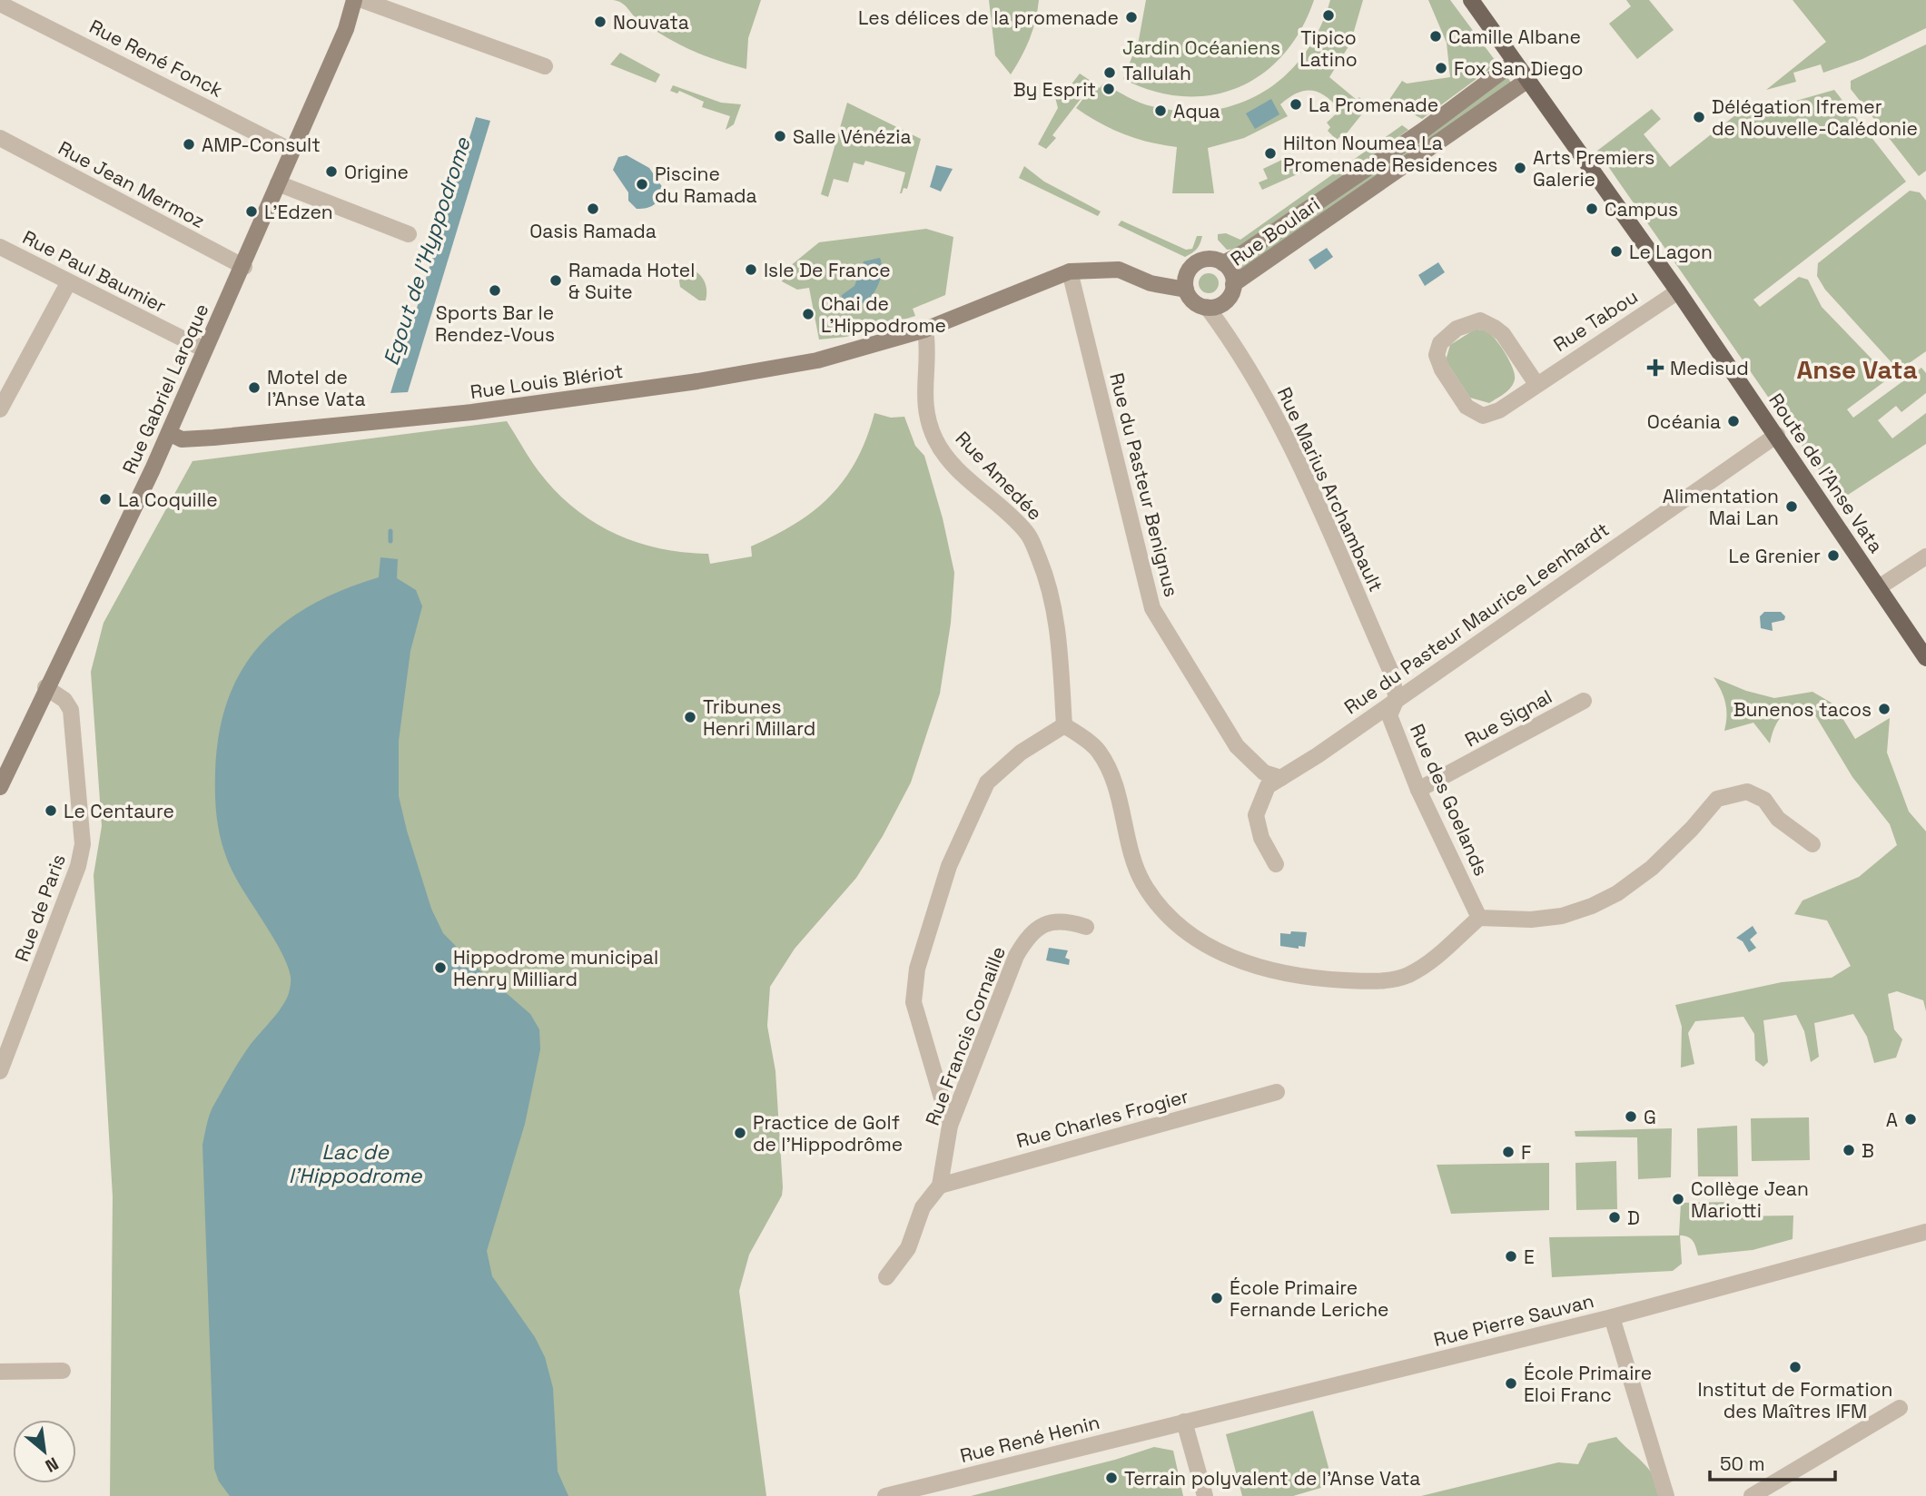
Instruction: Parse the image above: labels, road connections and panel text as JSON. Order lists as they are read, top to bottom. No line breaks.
{"streets":{"main road":["Route de l'Anse Vata"],"street":["Rue René Fonck","Rue Jean Mermoz","Rue Boulari","Rue Paul Baumier","Rue Tabou","Rue Louis Blériot","Rue Gabriel Laroque","Rue Amedée","Rue du Pasteur Benignus","Rue Marius Archambault","Rue du Pasteur Maurice Leenhardt","Rue Signal","Rue des Goelands","Rue de Paris","Rue Francis Cornaille","Rue Charles Frogier","Rue Pierre Sauvan","Rue René Henin"]},"crossings":[["Rue René Fonck","Rue Gabriel Laroque"],["Rue Jean Mermoz","Rue Gabriel Laroque"],["Rue Boulari","Route de l'Anse Vata"],["Rue Boulari","Rue Marius Archambault"],["Rue Paul Baumier","Rue Gabriel Laroque"],["Rue Tabou","Route de l'Anse Vata"],["Rue Louis Blériot","Rue Gabriel Laroque"],["Rue Louis Blériot","Rue Amedée"],["Rue Gabriel Laroque","Rue de Paris"],["Route de l'Anse Vata","Rue du Pasteur Maurice Leenhardt"],["Rue du Pasteur Benignus","Rue du Pasteur Maurice Leenhardt"],["Rue Marius Archambault","Rue du Pasteur Maurice Leenhardt"],["Rue Marius Archambault","Rue des Goelands"],["Rue du Pasteur Maurice Leenhardt","Rue des Goelands"],["Rue Signal","Rue des Goelands"],["Rue Francis Cornaille","Rue Charles Frogier"],["Rue Pierre Sauvan","Rue René Henin"]],"districts":["Anse Vata"],"water":["Egout de l'Hyppodrome","Lac de l'Hippodrome"],"parks":["Jardin Océaniens"],"places":{"other":["Tipico Latino","Les délices de la promenade","Nouvata","Camille Albane","Fox San Diego","Tallulah","By Esprit","La Promenade","Aqua","Délégation Ifremer de Nouvelle-Calédonie","Salle Vénézia","AMP-Consult","Hilton Noumea La Promenade Residences","Arts Premiers Galerie","Origine","Piscine du Ramada","Oasis Ramada","Campus","L'Edzen","Le Lagon","Isle De France","Ramada Hotel & Suite","Sports Bar le Rendez-Vous","Chai de L'Hippodrome","Motel de l'Anse Vata","Océania","La Coquille","Alimentation Mai Lan","Le Grenier","Bunenos tacos","Tribunes Henri Millard","Le Centaure","Hippodrome municipal Henry Milliard","G","A","Practice de Golf de l'Hippodrôme","B","F","Collège Jean Mariotti","D","E","École Primaire Fernande Leriche","Institut de Formation des Maîtres IFM","École Primaire Eloi Franc","Terrain polyvalent de l'Anse Vata"],"health":["Medisud"]},"scale_bar":"50 m","north":"bottom right"}
